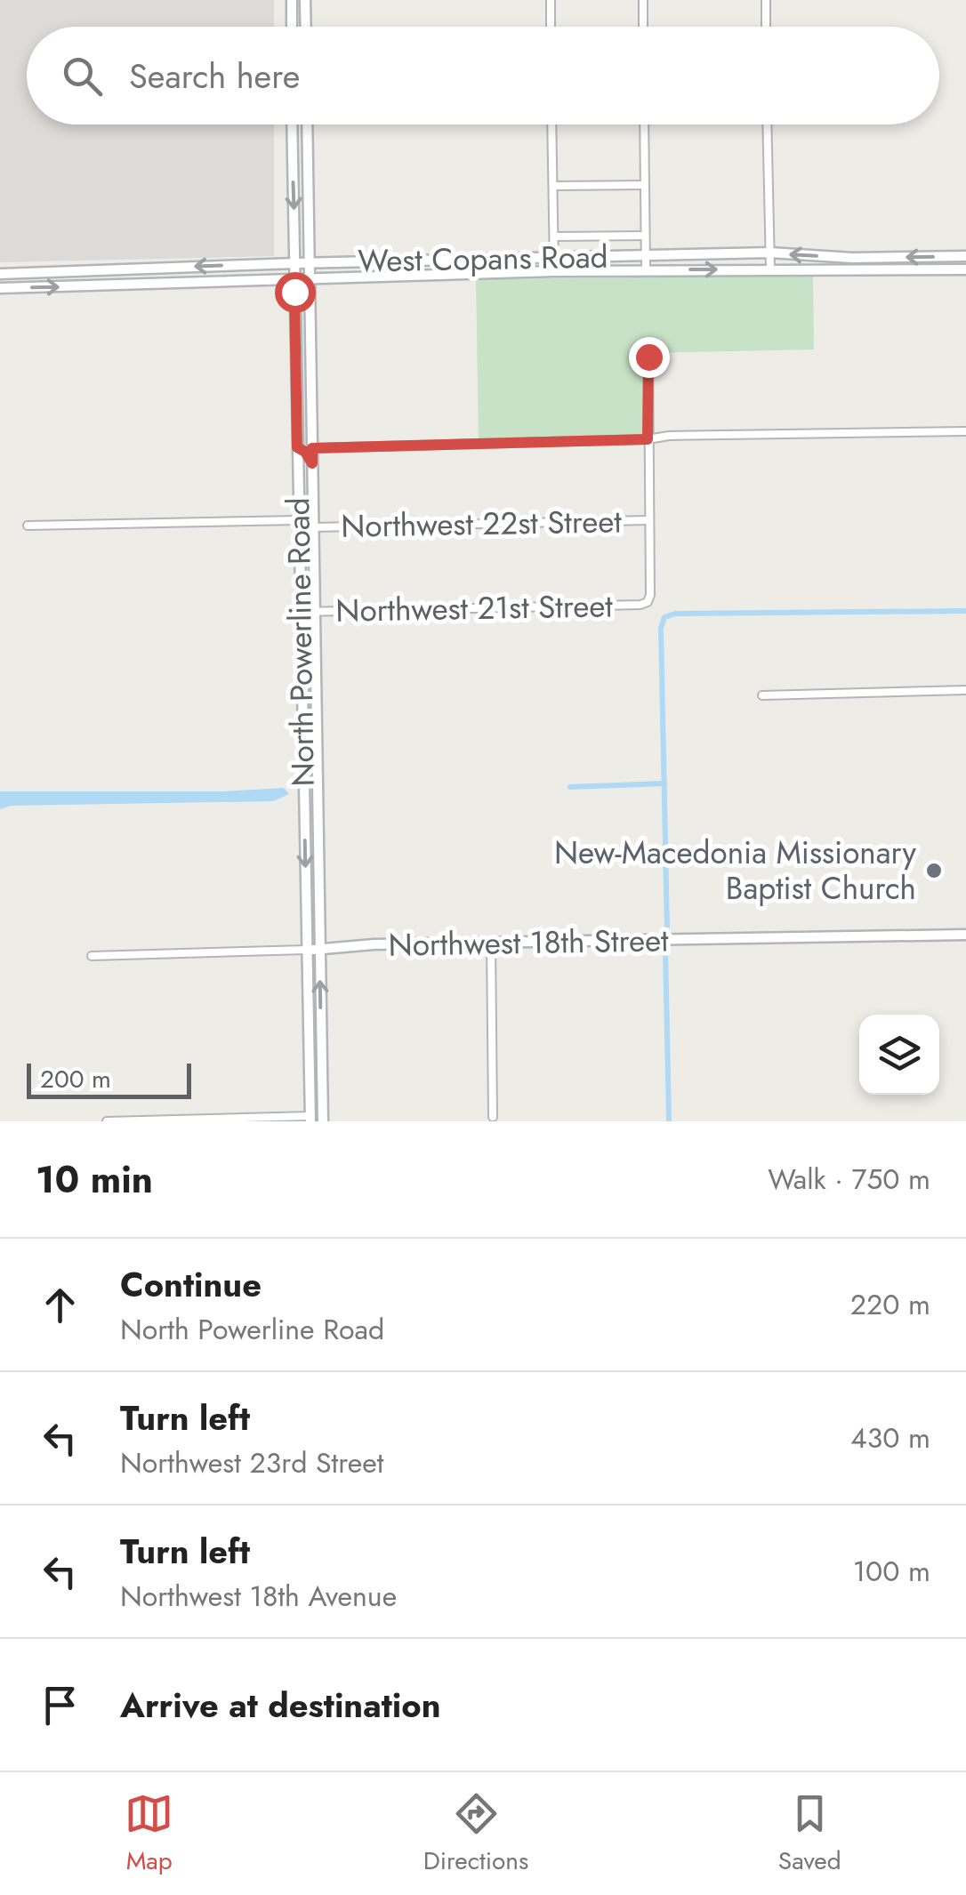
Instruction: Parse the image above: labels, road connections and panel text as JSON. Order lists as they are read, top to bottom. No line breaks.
{"streets":{"main road":["West Copans Road","North Powerline Road","Northwest 18th Street"],"street":["Northwest 22st Street","Northwest 21st Street"]},"crossings":[["West Copans Road","North Powerline Road"],["Northwest 22st Street","Northwest 21st Street"],["Northwest 22st Street","North Powerline Road"],["Northwest 21st Street","North Powerline Road"],["North Powerline Road","Northwest 18th Street"]],"places":["New-Macedonia Missionary Baptist Church"],"scale_bar":"200 m","page":{"search":"Search here","scale":"200 m","heading":["10 min","Walk · 750 m"],"list":[["Continue","North Powerline Road","220 m"],["Turn left","Northwest 23rd Street","430 m"],["Turn left","Northwest 18th Avenue","100 m"],"Arrive at destination"],"nav":["Map","Directions","Saved"]}}
